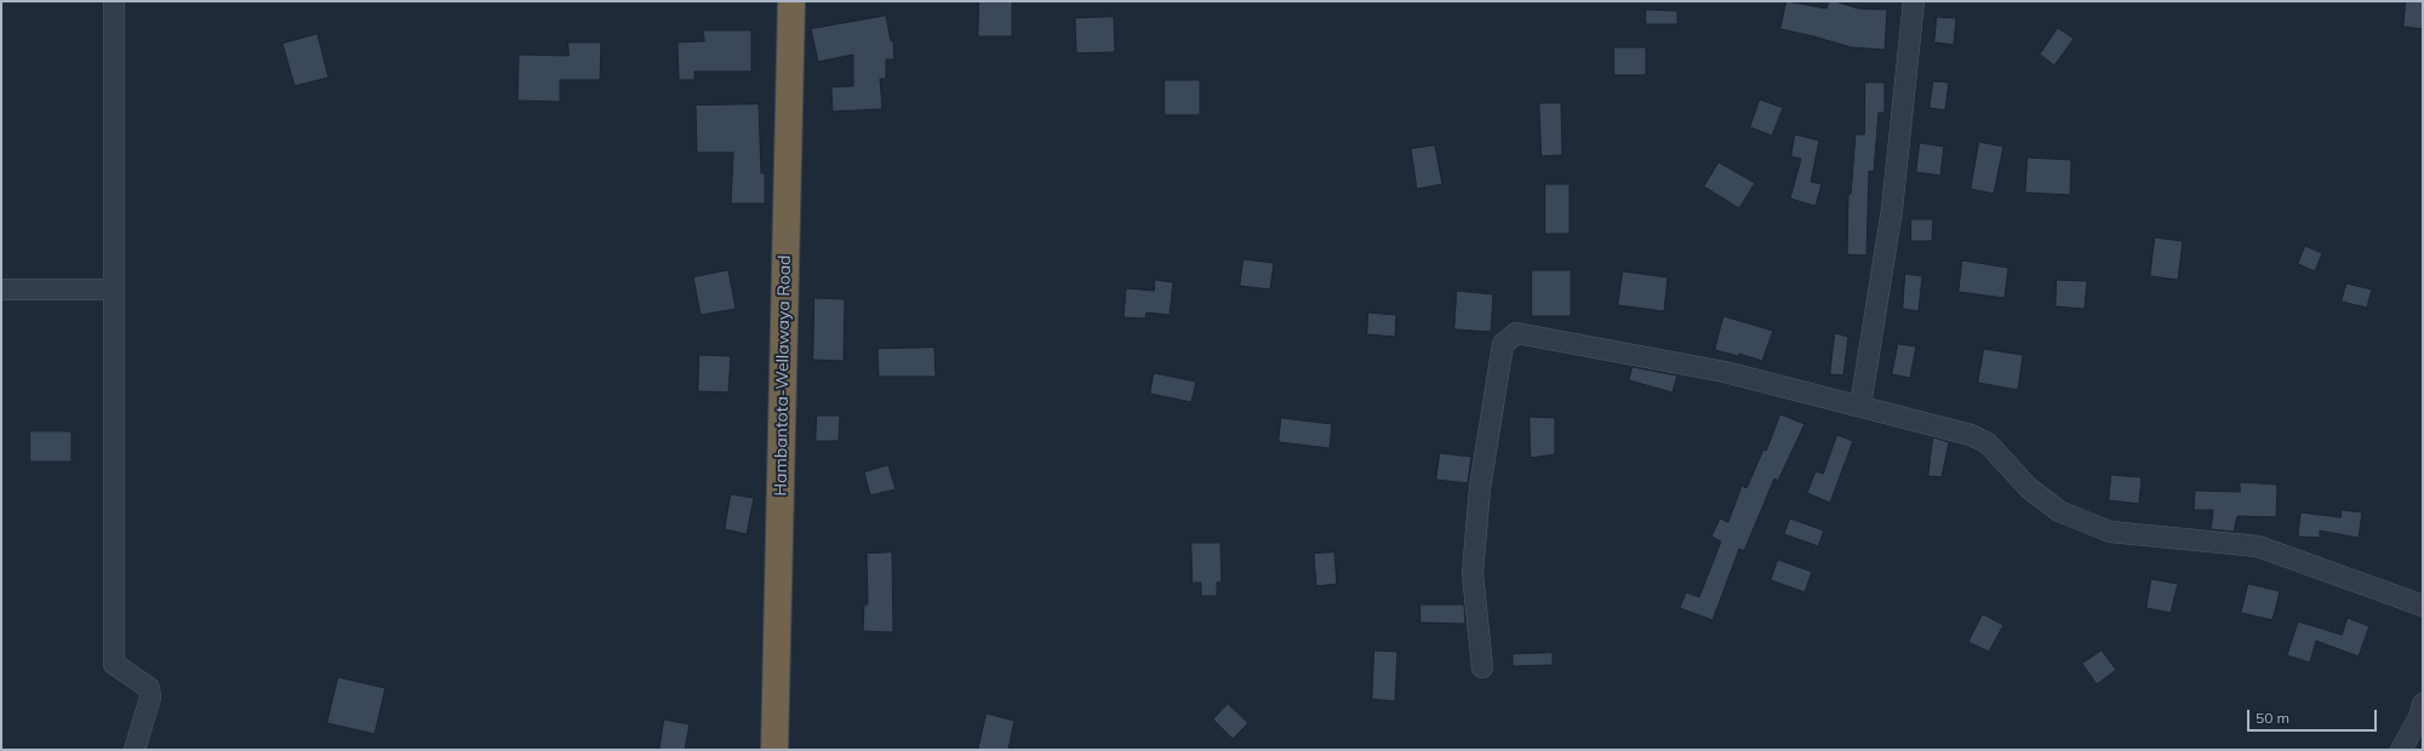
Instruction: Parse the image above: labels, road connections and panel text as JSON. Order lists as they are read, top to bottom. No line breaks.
{"streets":{"highway":["Hambantota-Wellawaya Road"]},"scale_bar":"50 m"}
